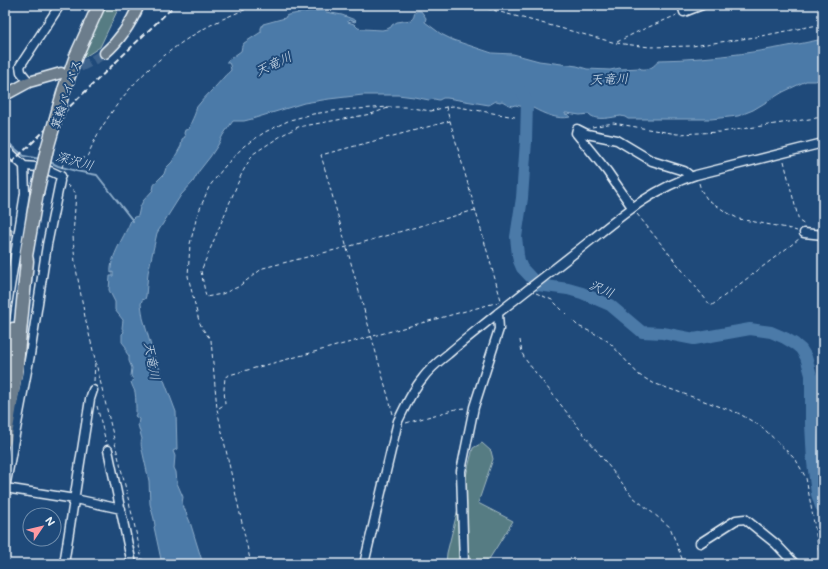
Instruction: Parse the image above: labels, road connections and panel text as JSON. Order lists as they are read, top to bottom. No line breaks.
{"streets":{"highway":["箕輪バイパス"]},"water":["天竜川","深沢川","沢川"],"north":"top right"}
